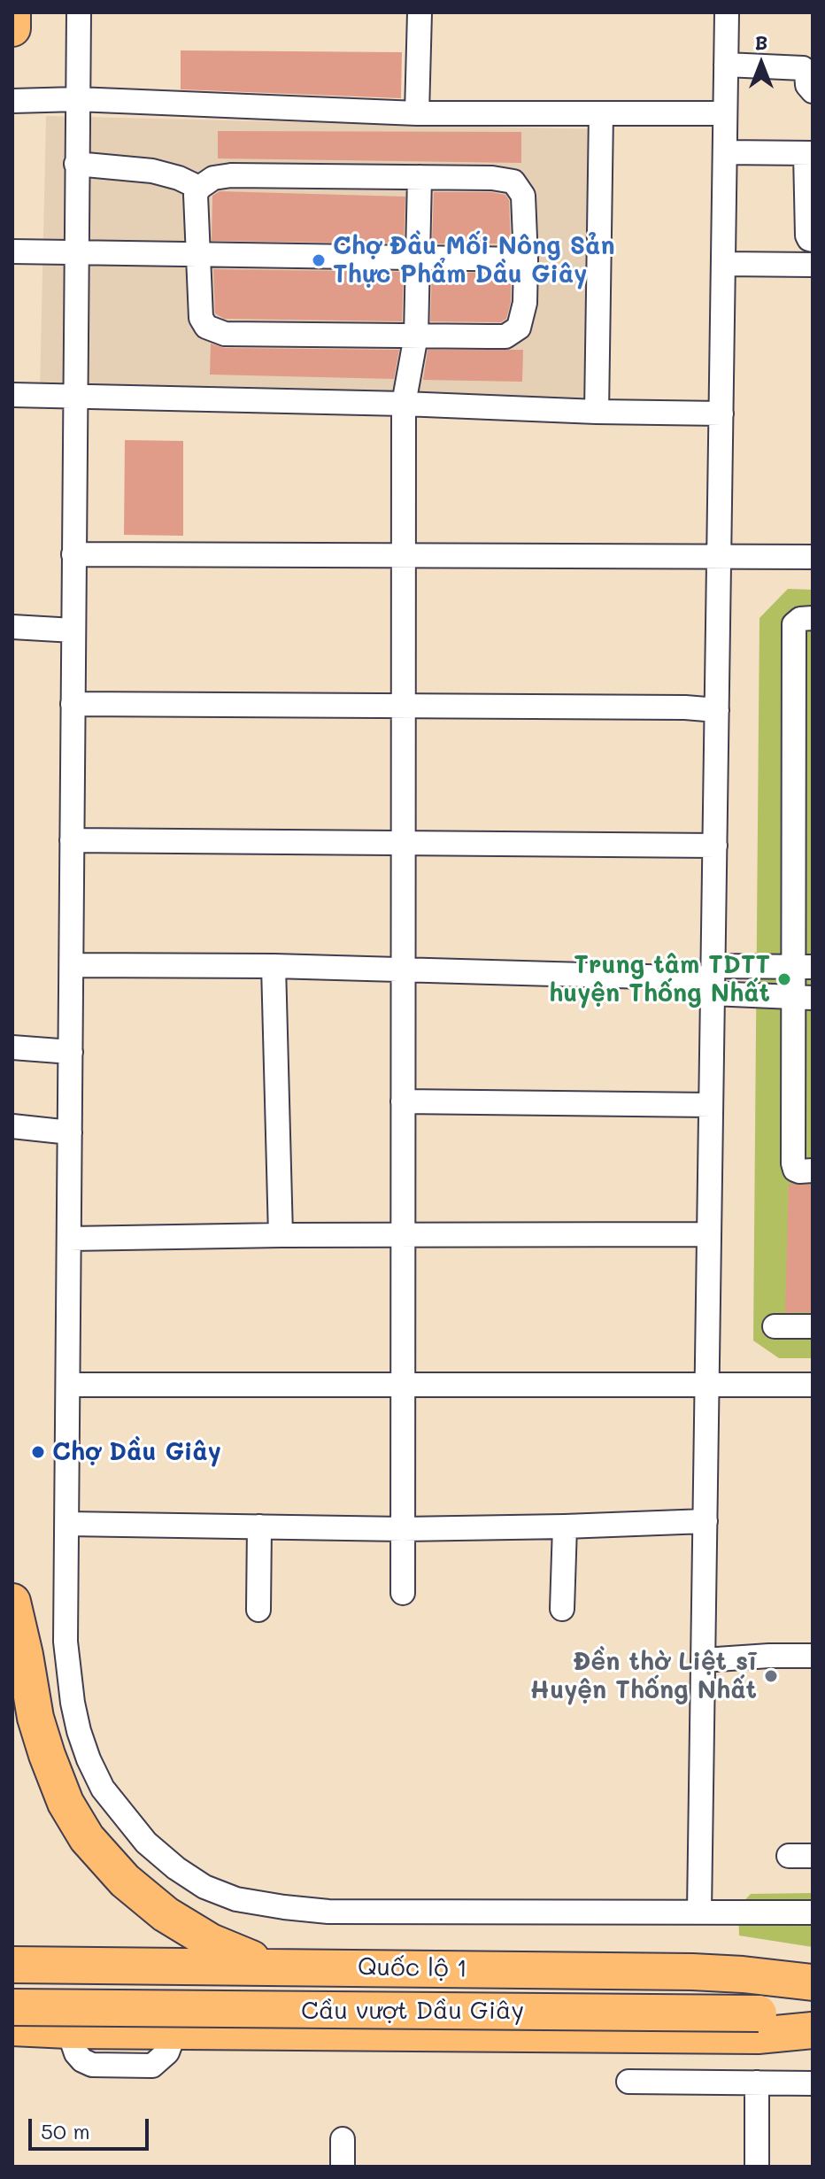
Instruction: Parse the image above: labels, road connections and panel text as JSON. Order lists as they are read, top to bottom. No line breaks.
{"streets":{"highway":["Quốc lộ 1","Cầu vượt Dầu Giây"]},"places":["Chợ Đầu Mối Nông Sản Thực Phẩm Dầu Giây","Trung tâm TDTT huyện Thống Nhất","Chợ Dầu Giây","Đền thờ Liệt sĩ Huyện Thống Nhất"],"scale_bar":"50 m","north":"top"}
